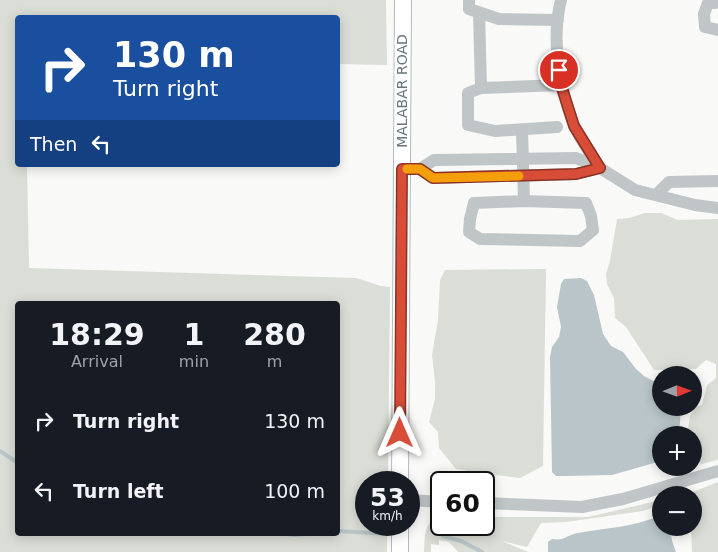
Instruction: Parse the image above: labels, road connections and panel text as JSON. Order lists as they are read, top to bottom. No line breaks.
{"streets":{"main road":["MALABAR ROAD"]},"north":"right","page":{"turn":["130 m","Turn right"],"then":"Then","eta":["18:29","Arrival","1","min","280","m"],"map_buttons":["+","−"],"list":[{"name":"Turn right","value":"130 m"},{"name":"Turn left","value":"100 m"}],"speed":"53 km/h","limit":"60"}}
